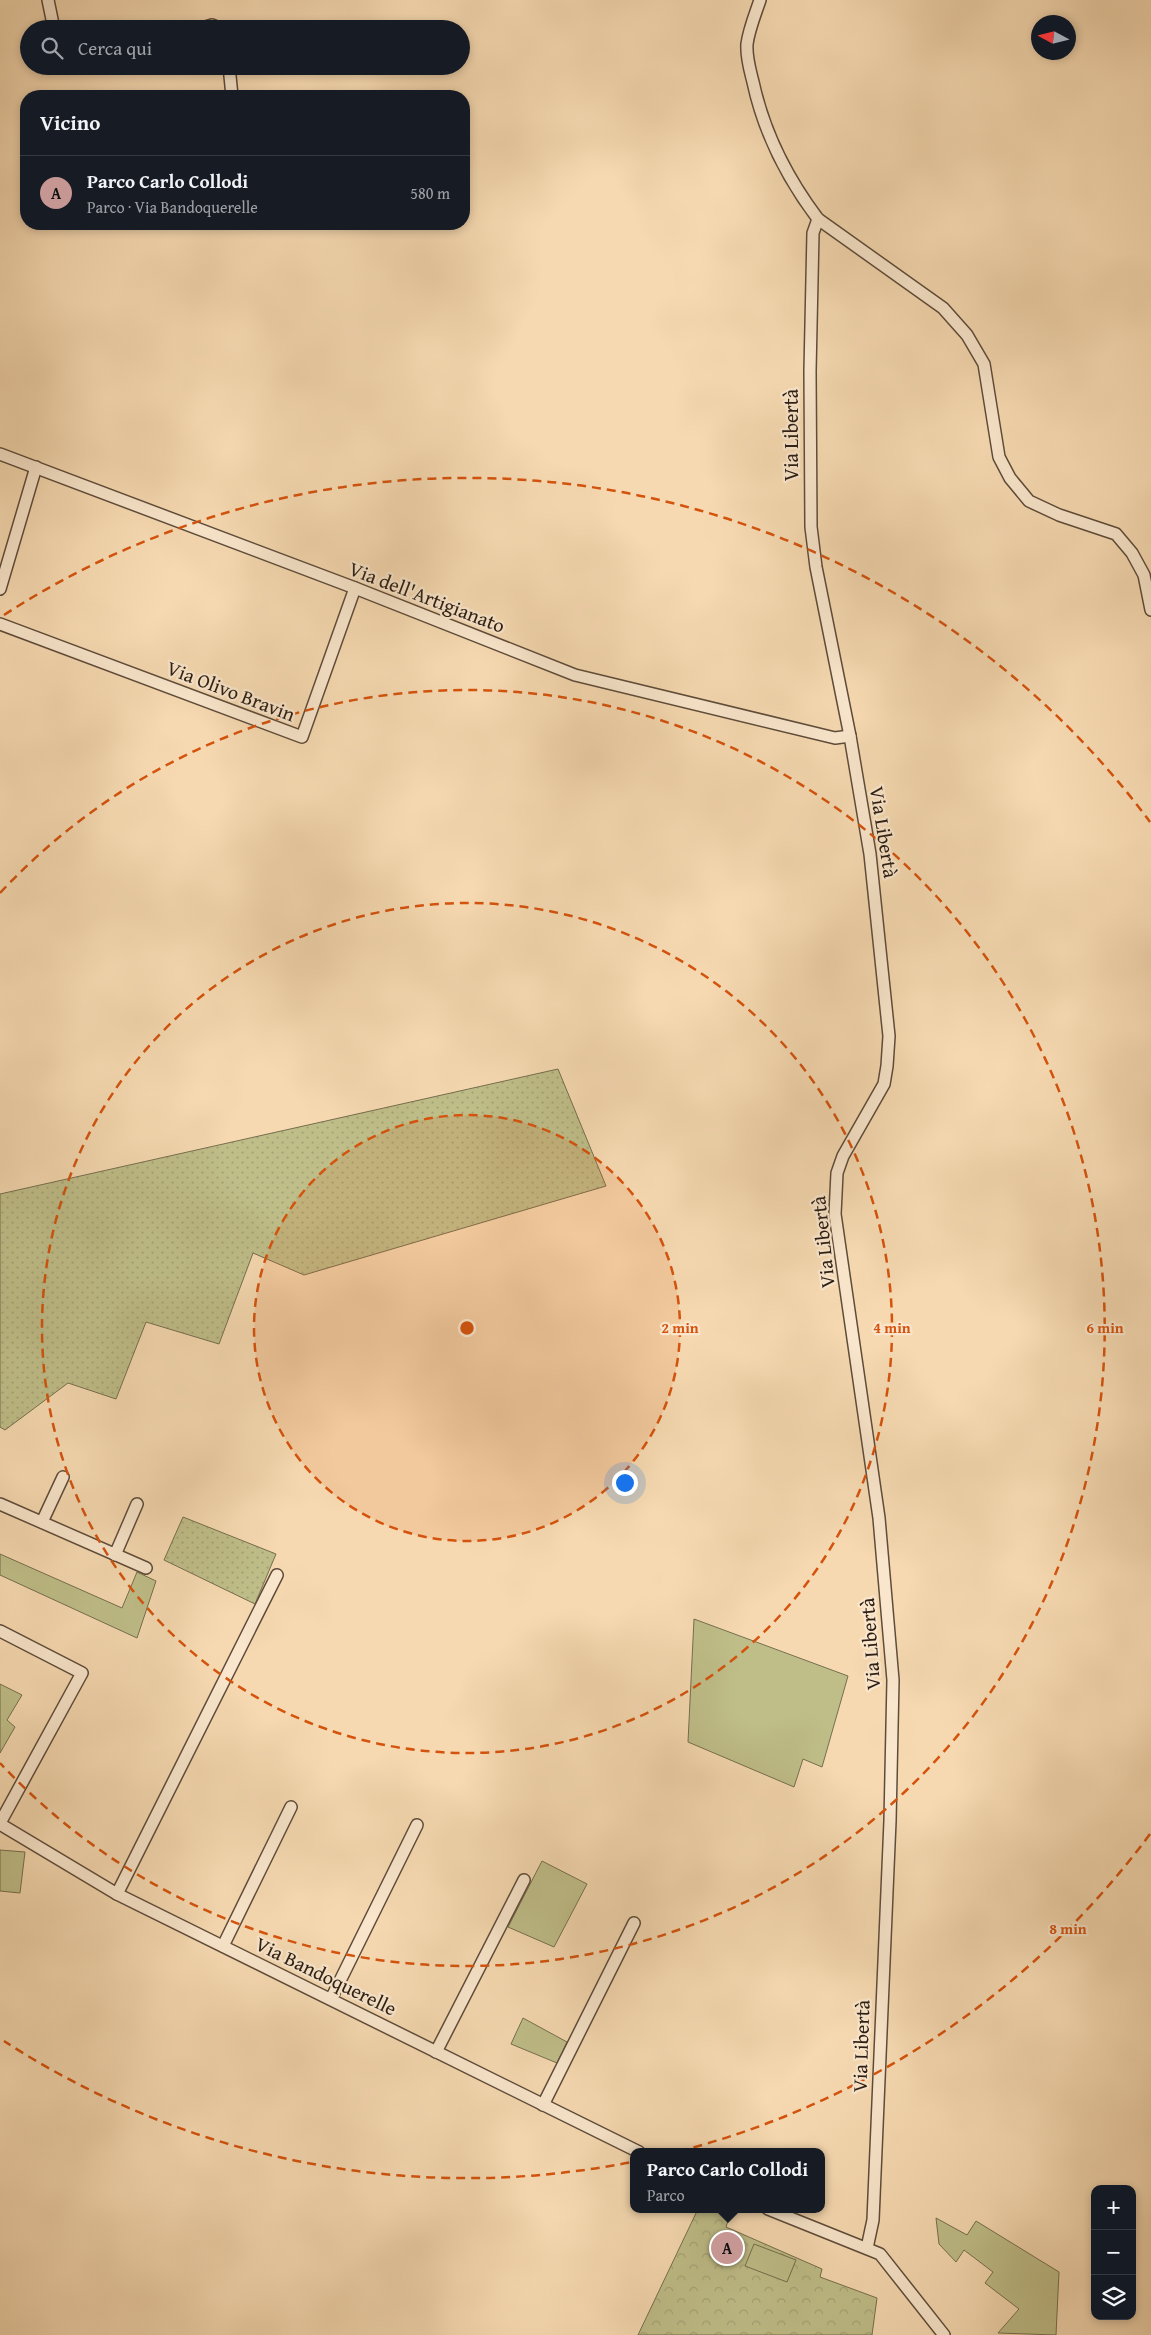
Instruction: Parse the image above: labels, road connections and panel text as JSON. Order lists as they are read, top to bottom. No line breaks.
{"streets":{"street":["Via Libertà","Via dell'Artigianato","Via Olivo Bravin","Via Bandoquerelle"]},"crossings":[["Via Libertà","Via dell'Artigianato"],["Via dell'Artigianato","Via Olivo Bravin"]],"north":"left","page":{"search":"Cerca qui","heading":"Vicino","list":[{"mark":"A","name":"Parco Carlo Collodi","note":"Parco · Via Bandoquerelle","value":"580 m"}],"popup":["Parco Carlo Collodi","Parco"],"map_buttons":["+","−"],"pins":"A"},"rings":["2 min","4 min","6 min","8 min"]}
